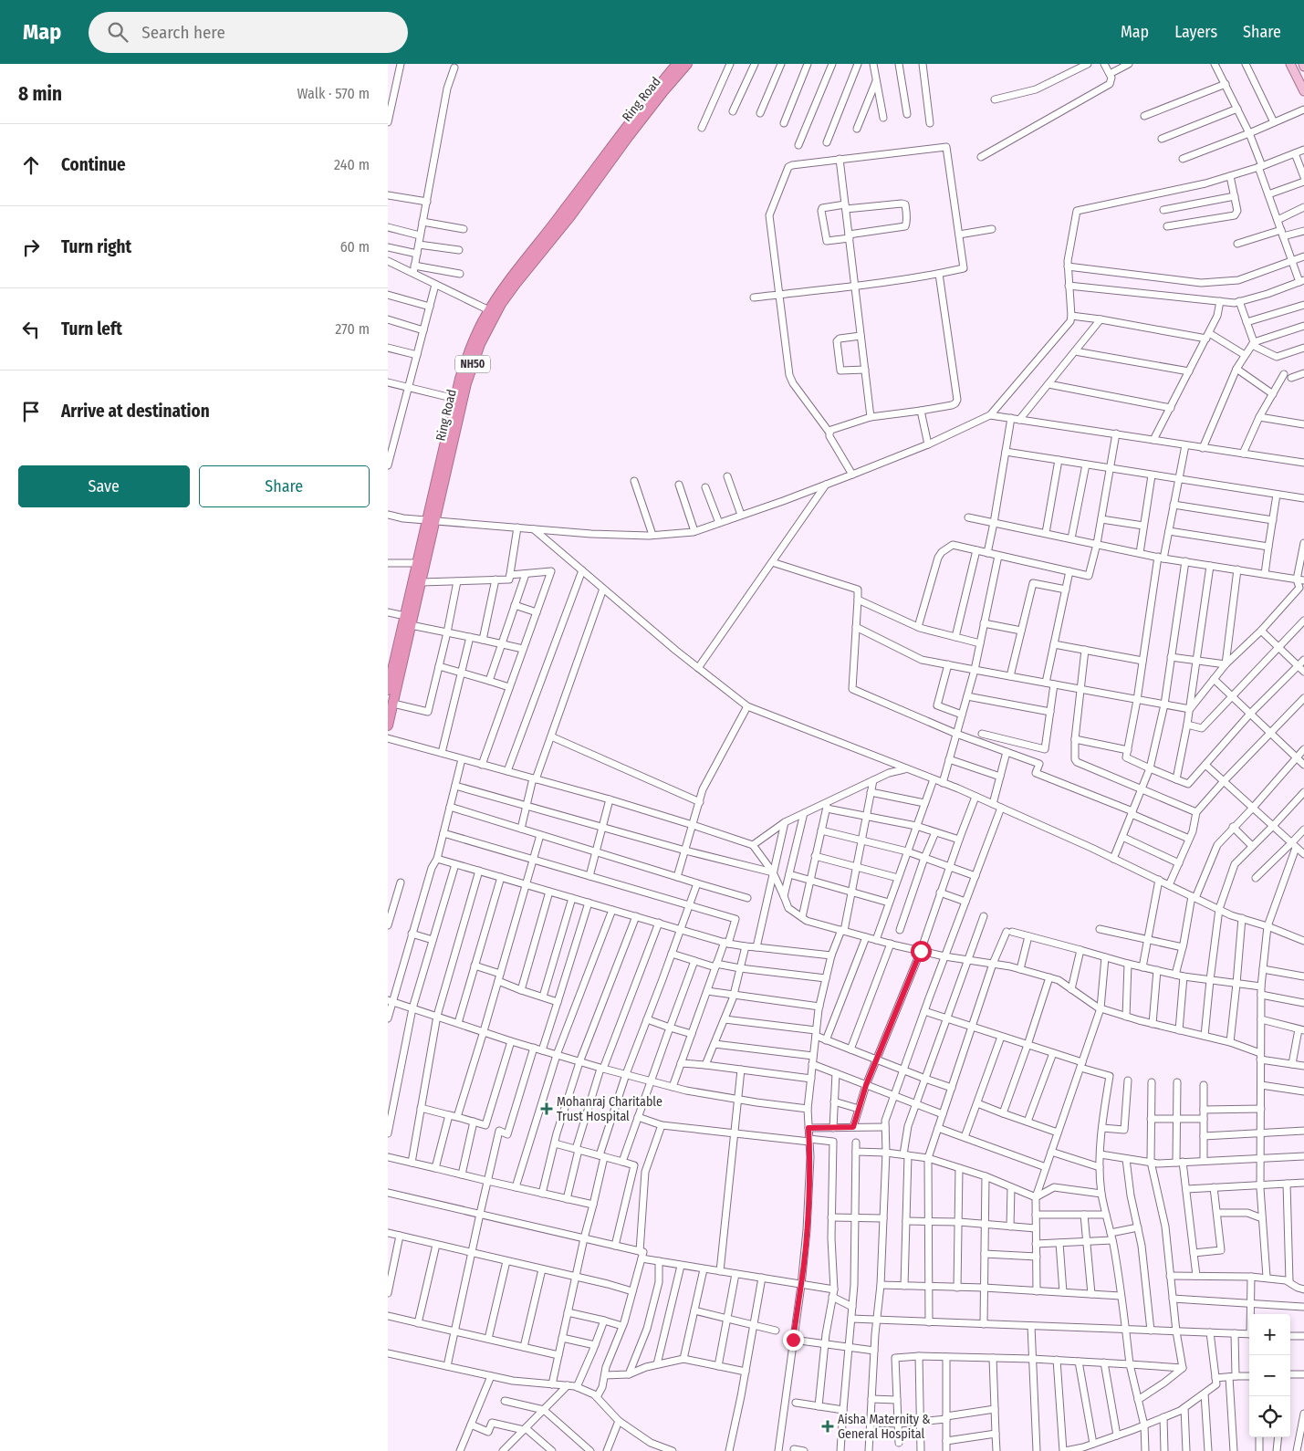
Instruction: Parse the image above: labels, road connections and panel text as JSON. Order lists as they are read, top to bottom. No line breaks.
{"streets":{"highway":["Ring Road","NH50"]},"places":{"health":["Mohanraj Charitable Trust Hospital","Aisha Maternity & General Hospital"]},"page":{"header":"Map","search":"Search here","nav":["Map","Layers","Share"],"heading":["8 min","Walk · 570 m"],"list":[["Continue","240 m"],["Turn right","60 m"],["Turn left","270 m"],"Arrive at destination"],"buttons":["Save","Share"],"map_buttons":["+","−"]}}
